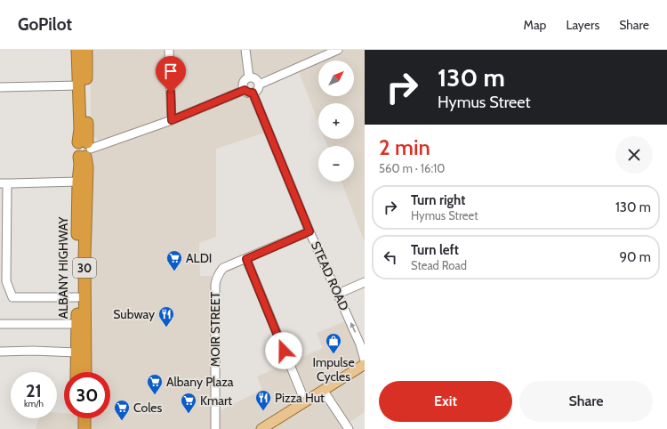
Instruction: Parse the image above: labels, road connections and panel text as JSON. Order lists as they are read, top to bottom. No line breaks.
{"streets":{"highway":["ALBANY HIGHWAY","30"],"street":["STEAD ROAD","MOIR STREET"]},"places":{"supermarket":["ALDI","Albany Plaza","Kmart","Coles"],"restaurant":["Subway","Pizza Hut"],"shop":["Impulse Cycles"]},"north":"top right","page":{"header":"GoPilot","nav":["Map","Layers","Share"],"turn":["130 m","Hymus Street"],"map_buttons":["+","−"],"heading":["2 min","560 m · 16:10"],"list":[{"name":"Turn right","note":"Hymus Street","value":"130 m"},{"name":"Turn left","note":"Stead Road","value":"90 m"}],"speed":"21 km/h","limit":"30","buttons":["Exit","Share"]}}
